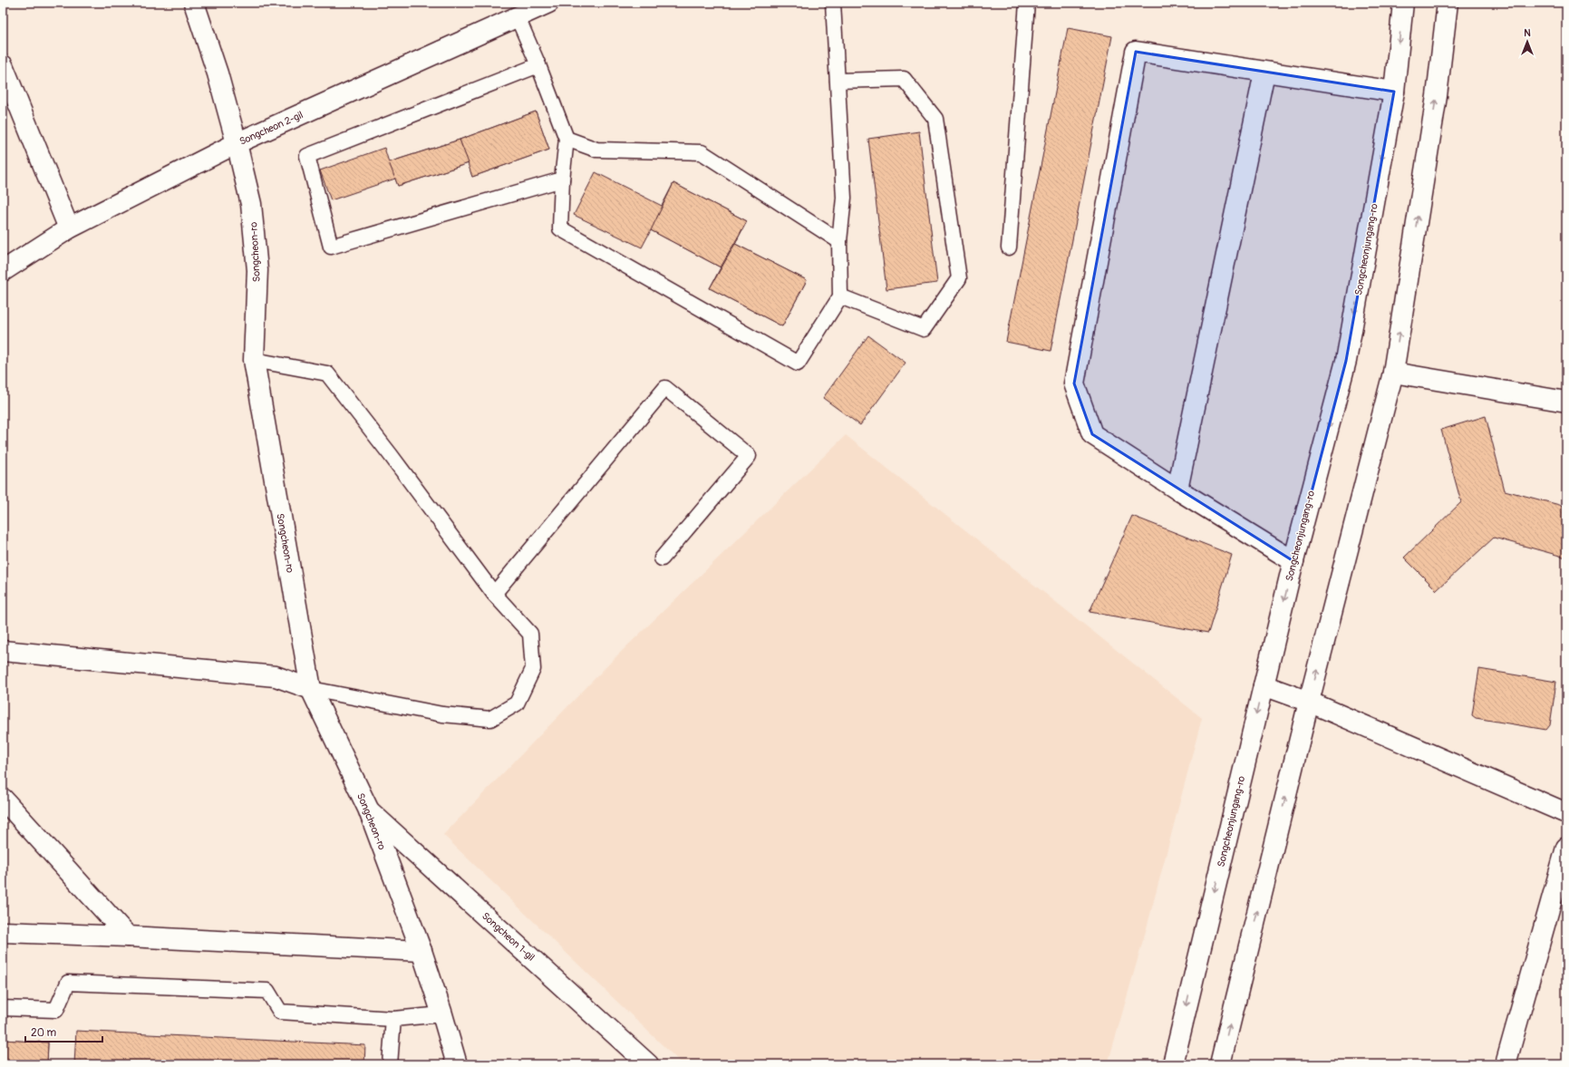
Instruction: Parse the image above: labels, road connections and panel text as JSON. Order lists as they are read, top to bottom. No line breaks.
{"streets":{"street":["Songcheon 2-gil","Songcheonjungang-ro","Songcheon-ro","Songcheon 1-gil"]},"crossings":[["Songcheon 2-gil","Songcheon-ro"],["Songcheon-ro","Songcheon 1-gil"]],"scale_bar":"20 m","north":"top"}
